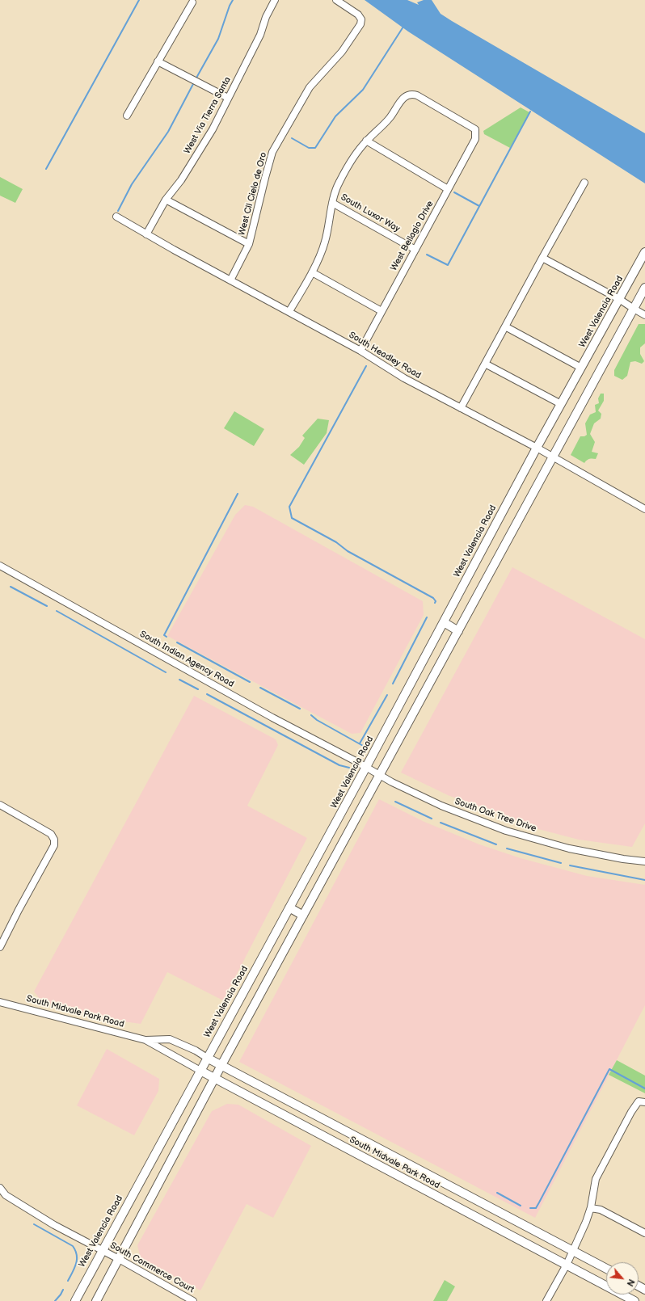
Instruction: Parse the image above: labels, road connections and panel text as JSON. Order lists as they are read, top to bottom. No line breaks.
{"streets":{"main road":["West Valencia Road","South Midvale Park Road"],"street":["West Via Tierra Santa","West Cll Cielo de Oro","South Luxor Way","West Bellagio Drive","South Headley Road","South Indian Agency Road","South Oak Tree Drive","South Commerce Court"]},"crossings":[["West Via Tierra Santa","South Headley Road"],["West Cll Cielo de Oro","South Headley Road"],["South Luxor Way","West Bellagio Drive"],["West Bellagio Drive","South Headley Road"],["West Valencia Road","South Headley Road"],["West Valencia Road","South Indian Agency Road"],["West Valencia Road","South Oak Tree Drive"],["West Valencia Road","South Midvale Park Road"],["West Valencia Road","South Commerce Court"],["South Indian Agency Road","South Oak Tree Drive"]],"north":"bottom right"}
